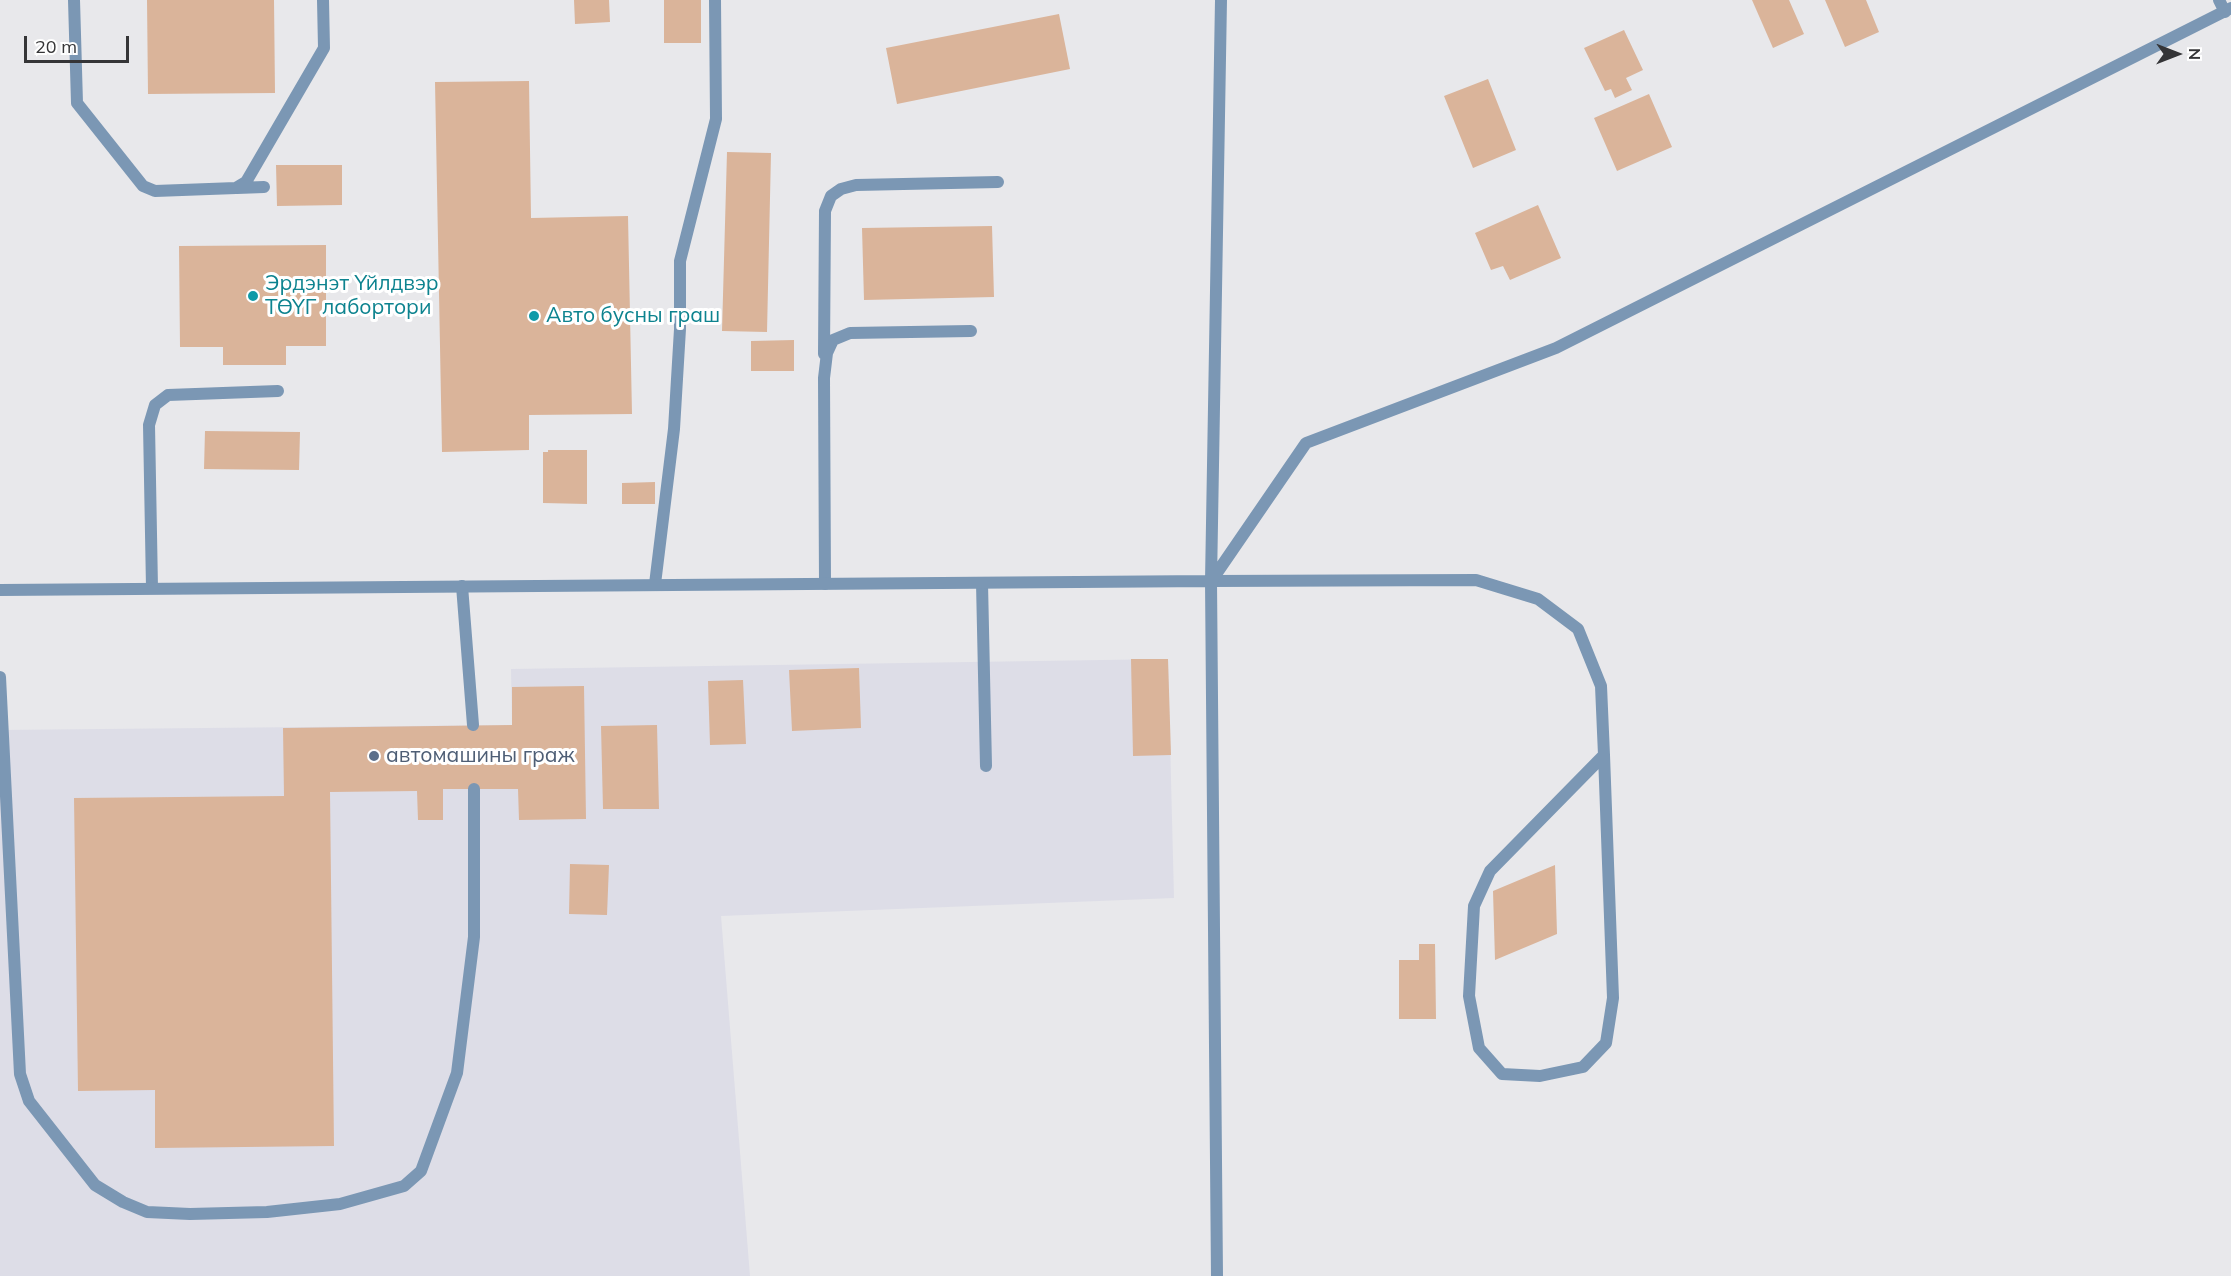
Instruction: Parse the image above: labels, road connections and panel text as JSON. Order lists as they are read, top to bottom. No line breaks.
{"places":["Эрдэнэт Үйлдвэр ТӨҮГ лабортори","Авто бусны граш","автомашины граж"],"scale_bar":"20 m","north":"right"}
